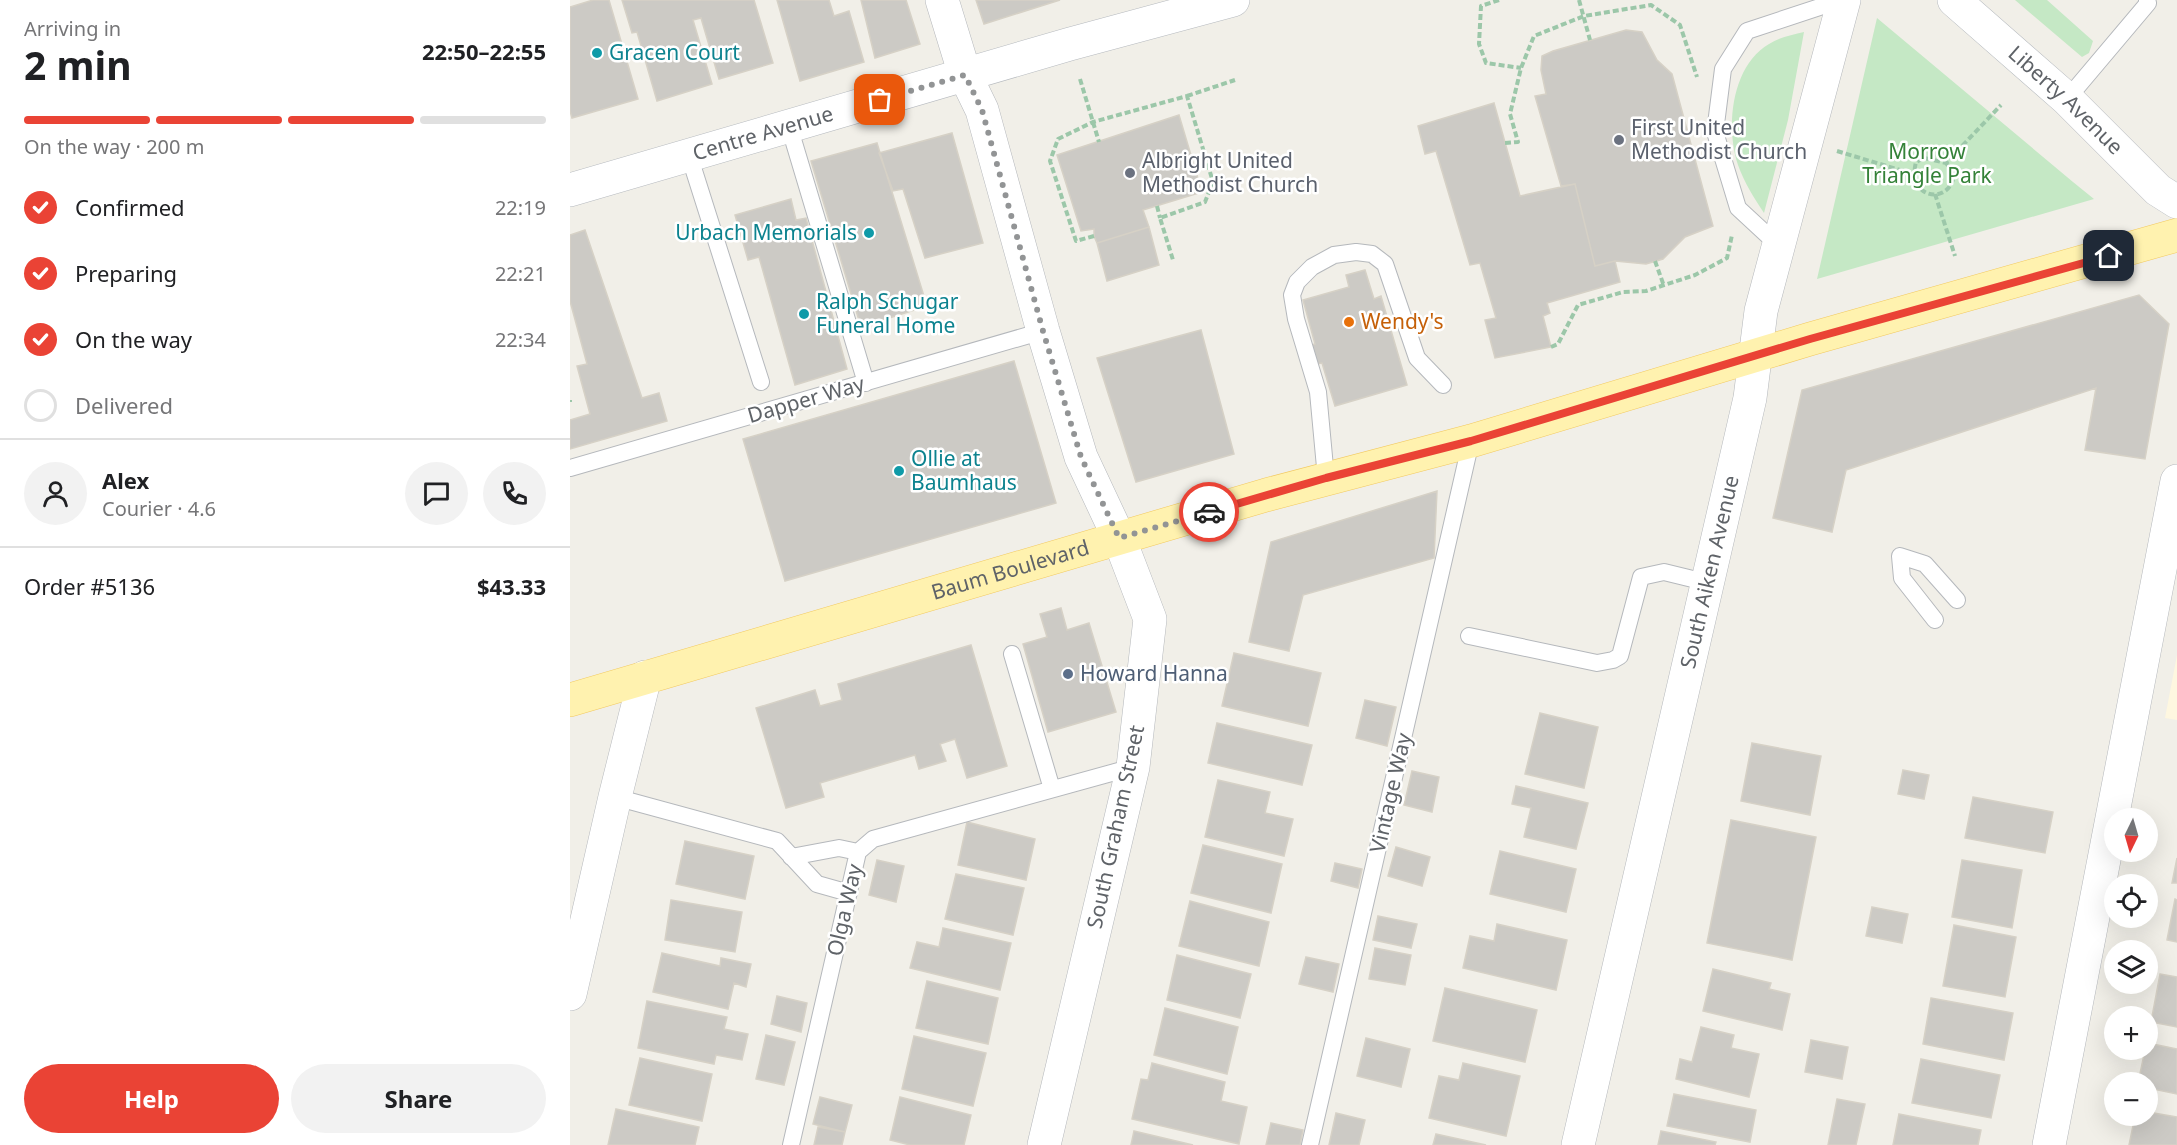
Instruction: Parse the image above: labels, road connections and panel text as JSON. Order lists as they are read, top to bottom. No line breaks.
{"streets":{"main road":["Baum Boulevard"],"street":["Liberty Avenue","Centre Avenue","South Aiken Avenue","South Graham Street"],"lane":["Dapper Way","Vintage Way","Olga Way"]},"crossings":[["Centre Avenue","South Graham Street"],["Dapper Way","South Graham Street"],["Baum Boulevard","South Aiken Avenue"],["Baum Boulevard","Vintage Way"],["Baum Boulevard","South Graham Street"],["South Graham Street","Olga Way"]],"parks":["Morrow Triangle Park"],"places":["Gracen Court","First United Methodist Church","Albright United Methodist Church","Urbach Memorials","Ralph Schugar Funeral Home","Wendy's","Ollie at Baumhaus","Howard Hanna"],"north":"bottom","page":{"heading":["2 min","Arriving in","22:50–22:55"],"panel":["Alex","Courier · 4.6","Order #5136","$43.33"],"bar":"On the way · 200 m","list":[["Confirmed","22:19"],["Preparing","22:21"],["On the way","22:34"],"Delivered"],"map_buttons":["+","−"],"buttons":["Help","Share"]}}
